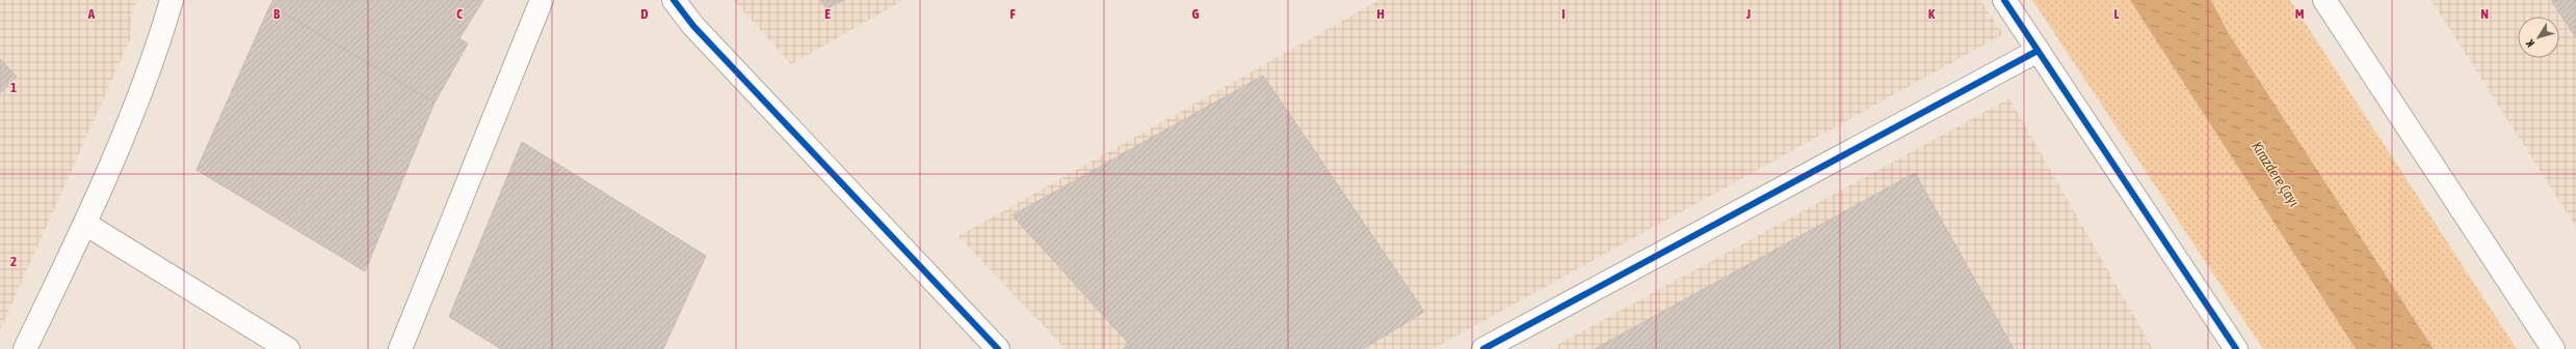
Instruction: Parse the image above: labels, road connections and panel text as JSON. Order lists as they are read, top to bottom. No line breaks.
{"water":["Kirazdere Çayı"],"north":"bottom left","grid":{"columns":["A","B","C","D","E","F","G","H","I","J","K","L","M","N"],"rows":["1","2"]}}
